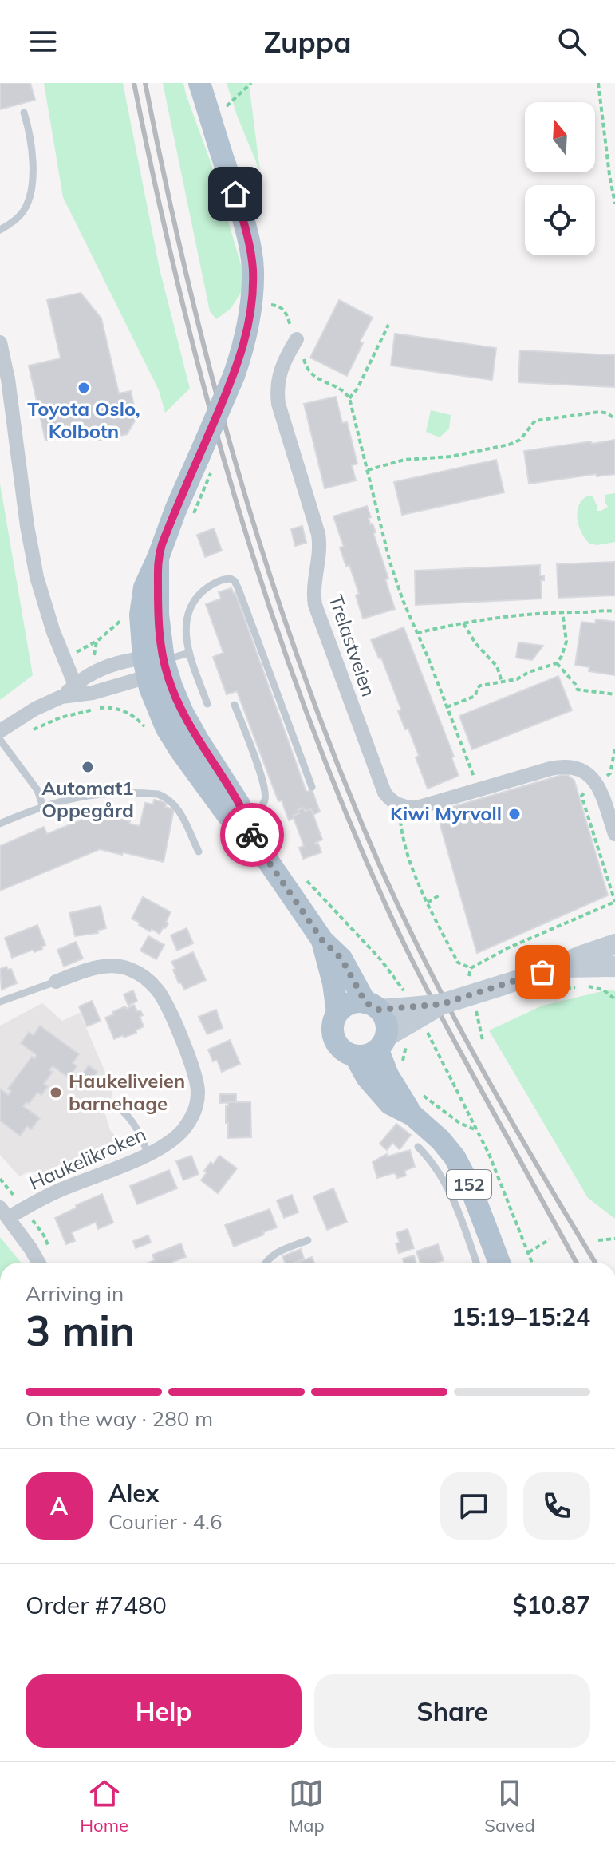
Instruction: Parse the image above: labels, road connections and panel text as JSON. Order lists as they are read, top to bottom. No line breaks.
{"streets":{"main road":["152"],"street":["Trelastveien","Haukelikroken"]},"places":["Toyota Oslo, Kolbotn","Automat1 Oppegård","Kiwi Myrvoll","Haukeliveien barnehage"],"north":"top","page":{"header":"Zuppa","heading":["3 min","Arriving in","15:19–15:24"],"panel":["Alex","Courier · 4.6","Order #7480","$10.87"],"bar":"On the way · 280 m","round":"A","buttons":["Help","Share"],"tabs":["Home","Map","Saved"]}}
